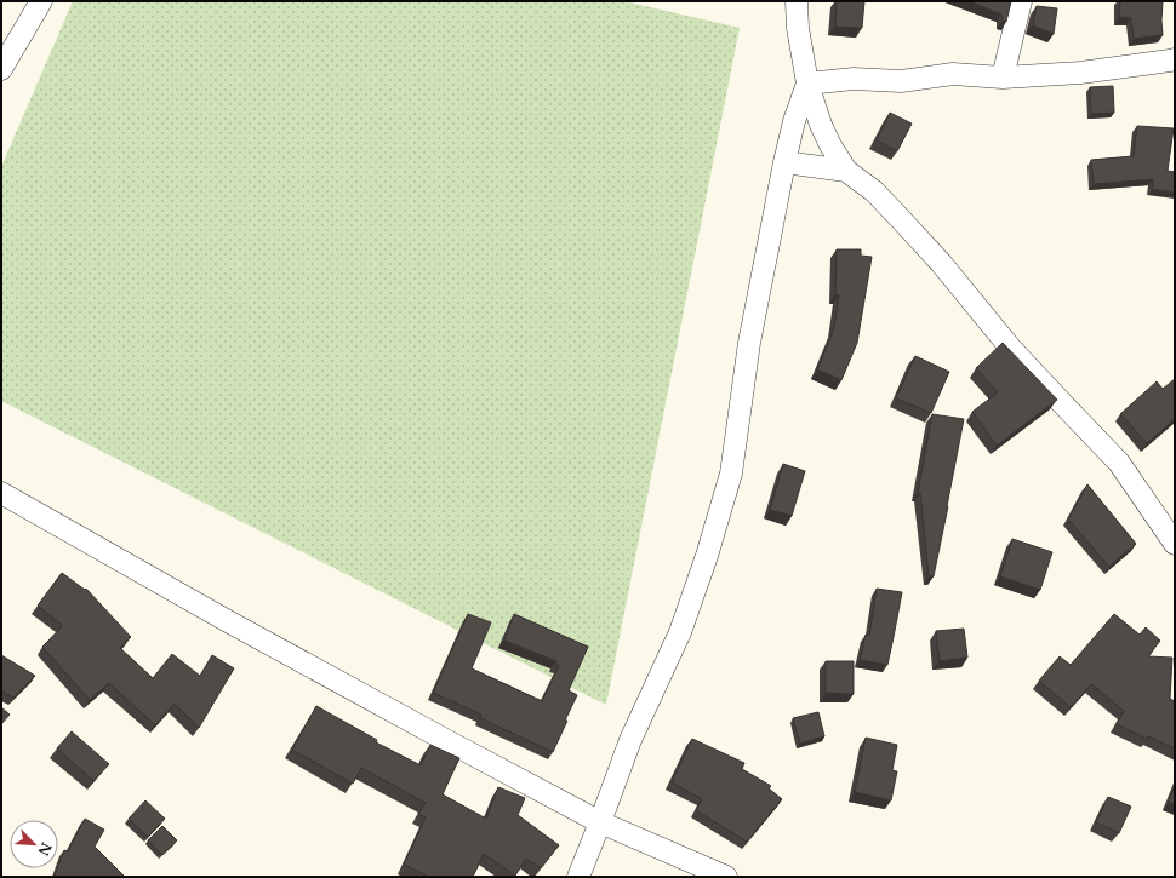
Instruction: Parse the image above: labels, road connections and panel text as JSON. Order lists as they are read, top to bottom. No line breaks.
{"north":"bottom right"}
